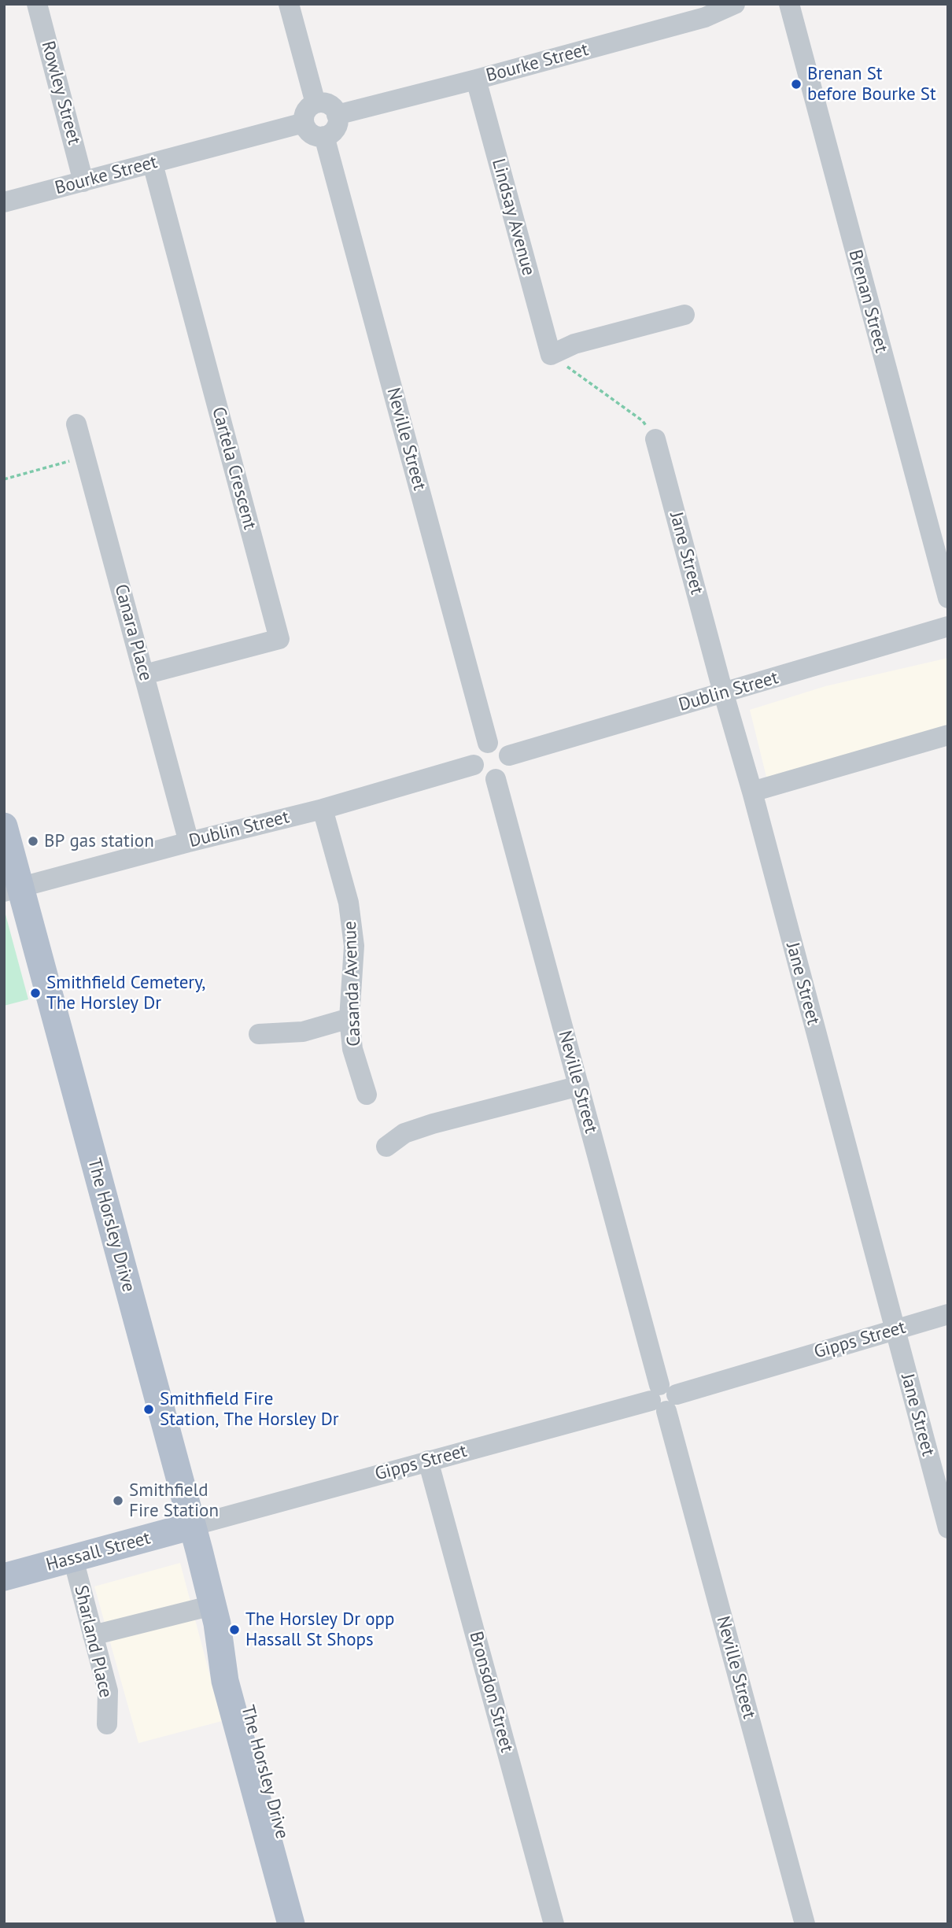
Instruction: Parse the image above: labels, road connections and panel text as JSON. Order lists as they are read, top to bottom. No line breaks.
{"streets":{"main road":["The Horsley Drive","Hassall Street"],"street":["Bourke Street","Rowley Street","Lindsay Avenue","Brenan Street","Neville Street","Cartela Crescent","Jane Street","Canara Place","Dublin Street","Casanda Avenue","Gipps Street","Sharland Place","Bronsdon Street"]},"crossings":[["Bourke Street","Rowley Street"],["Bourke Street","Lindsay Avenue"],["Bourke Street","Neville Street"],["Bourke Street","Cartela Crescent"],["Neville Street","Dublin Street"],["Neville Street","Gipps Street"],["Cartela Crescent","Canara Place"],["Jane Street","Dublin Street"],["Jane Street","Gipps Street"],["Canara Place","Dublin Street"],["Dublin Street","Casanda Avenue"],["Dublin Street","The Horsley Drive"],["The Horsley Drive","Gipps Street"],["The Horsley Drive","Hassall Street"],["Gipps Street","Hassall Street"],["Gipps Street","Bronsdon Street"],["Hassall Street","Sharland Place"]],"places":["Brenan St before Bourke St","BP gas station","Smithfield Cemetery, The Horsley Dr","Smithfield Fire Station, The Horsley Dr","Smithfield Fire Station","The Horsley Dr opp Hassall St Shops"]}
